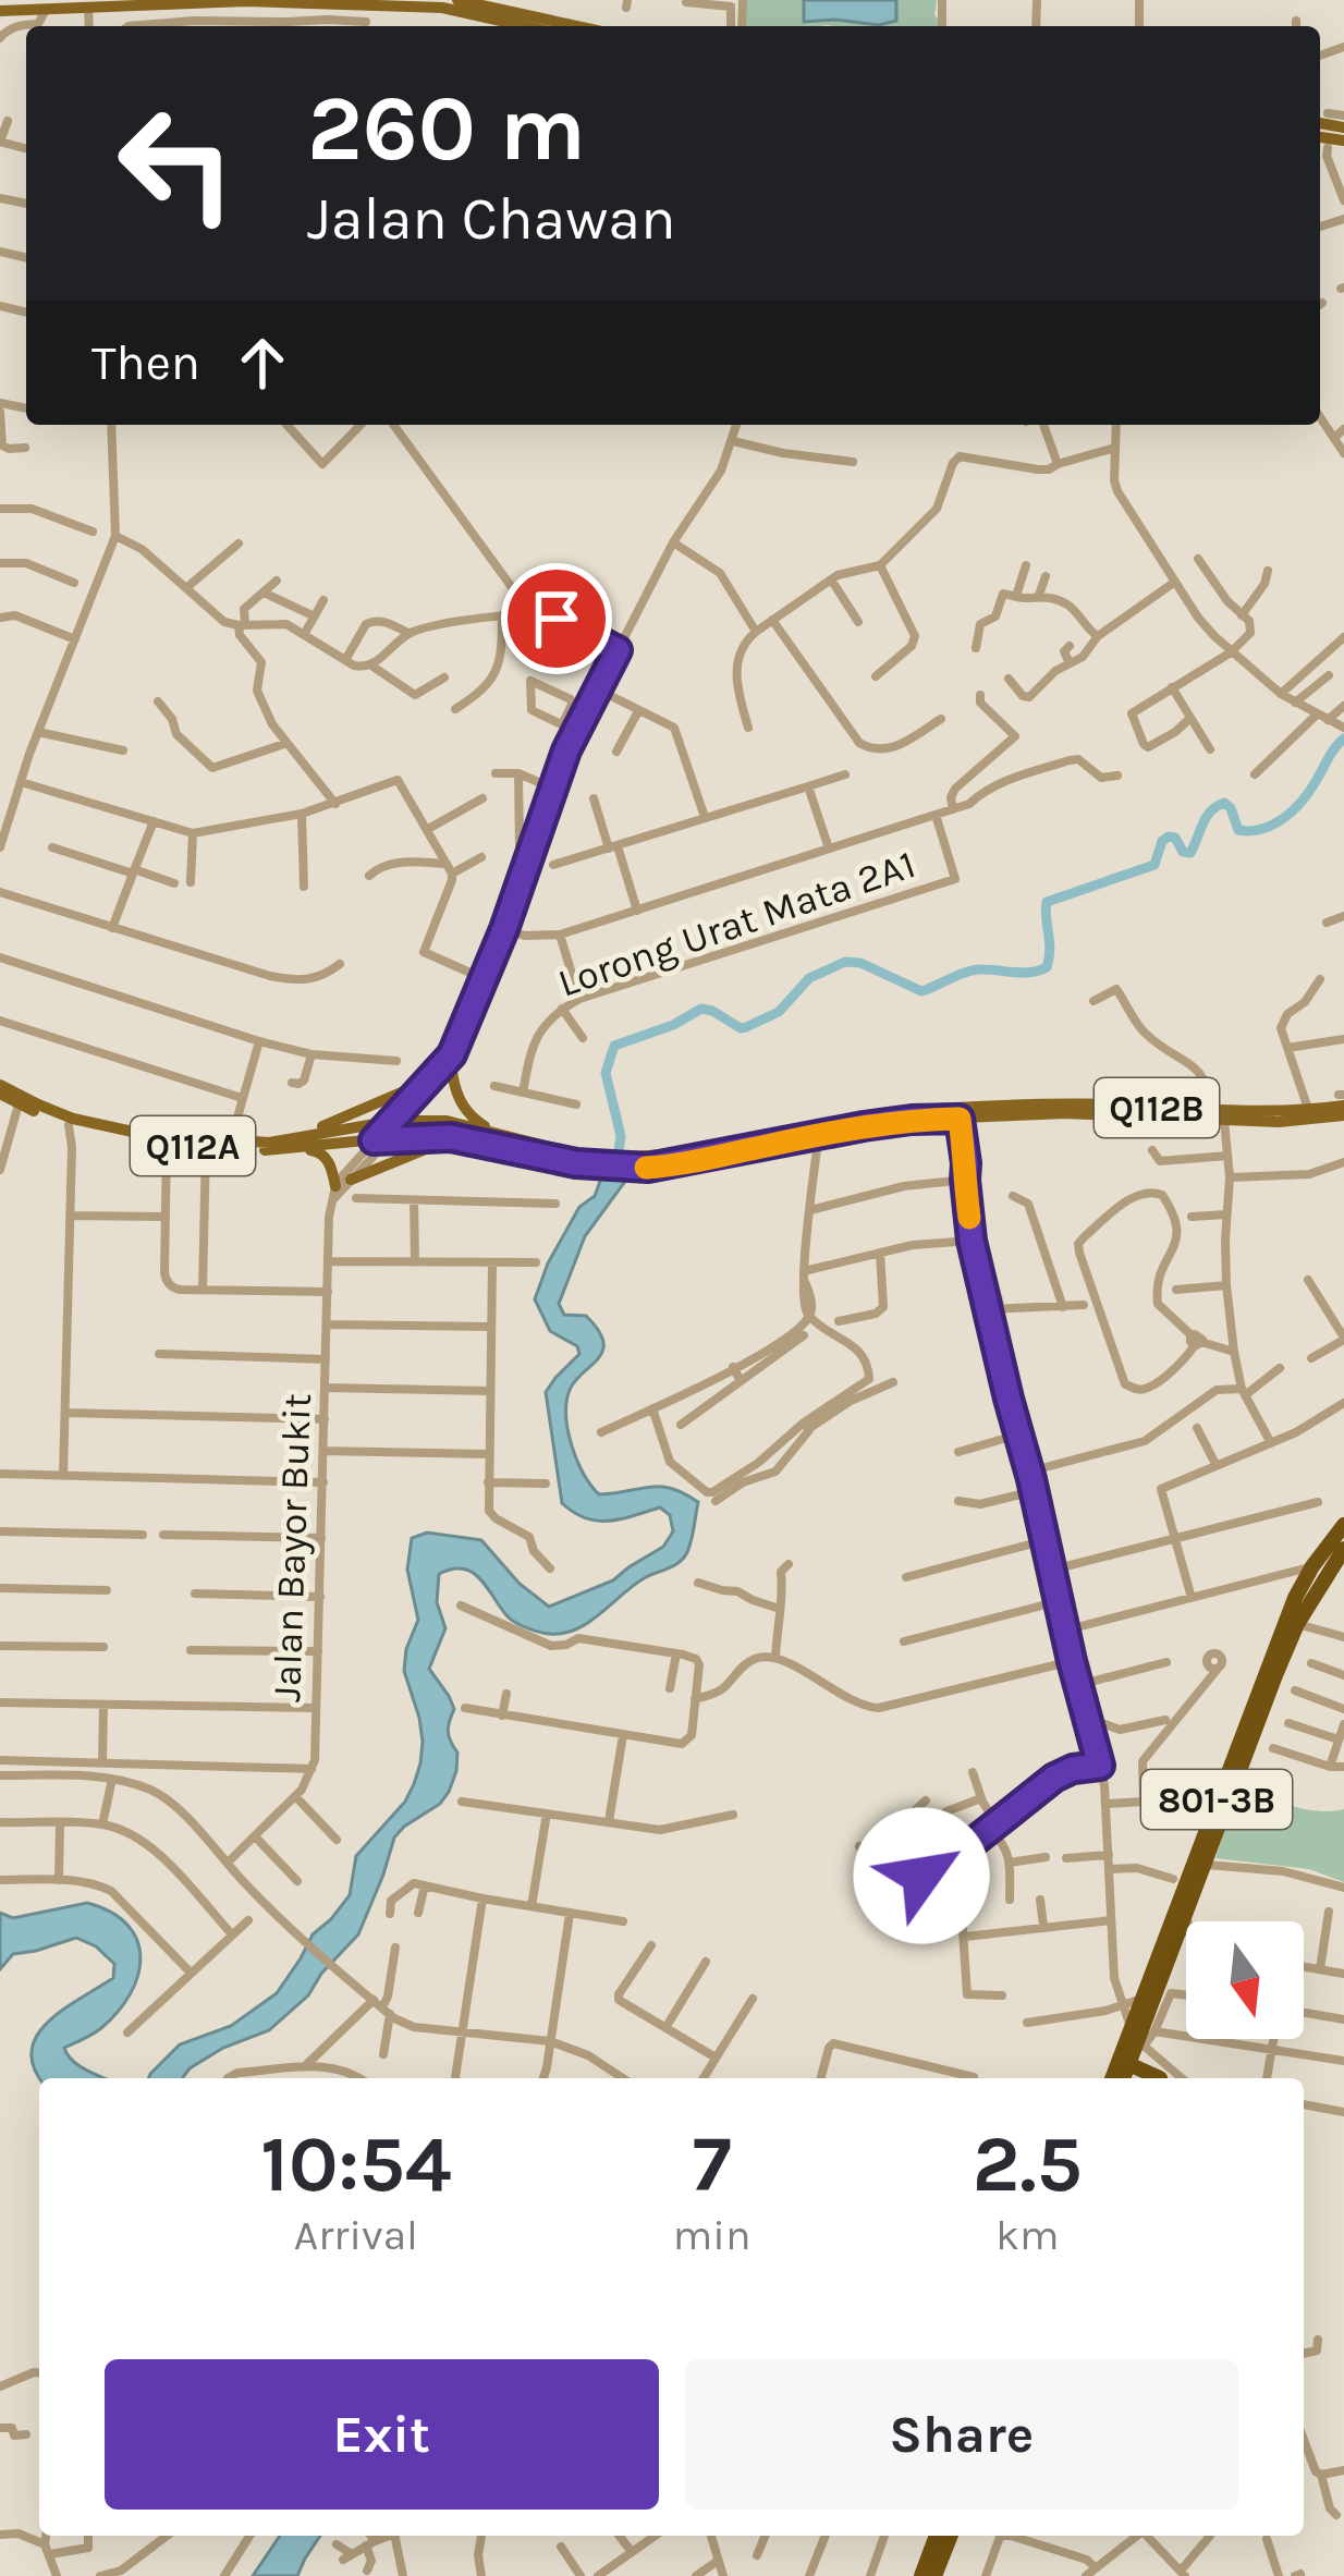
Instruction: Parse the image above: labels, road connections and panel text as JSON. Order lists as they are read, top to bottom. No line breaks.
{"streets":{"highway":["801-3B"],"main road":["Q112B","Q112A"],"street":["Lorong Urat Mata 2A1","Jalan Bayor Bukit"]},"crossings":[["Q112B","Q112A"]],"north":"bottom","page":{"turn":["260 m","Jalan Chawan"],"then":"Then","eta":["10:54","Arrival","7","min","2.5","km"],"buttons":["Exit","Share"]}}
